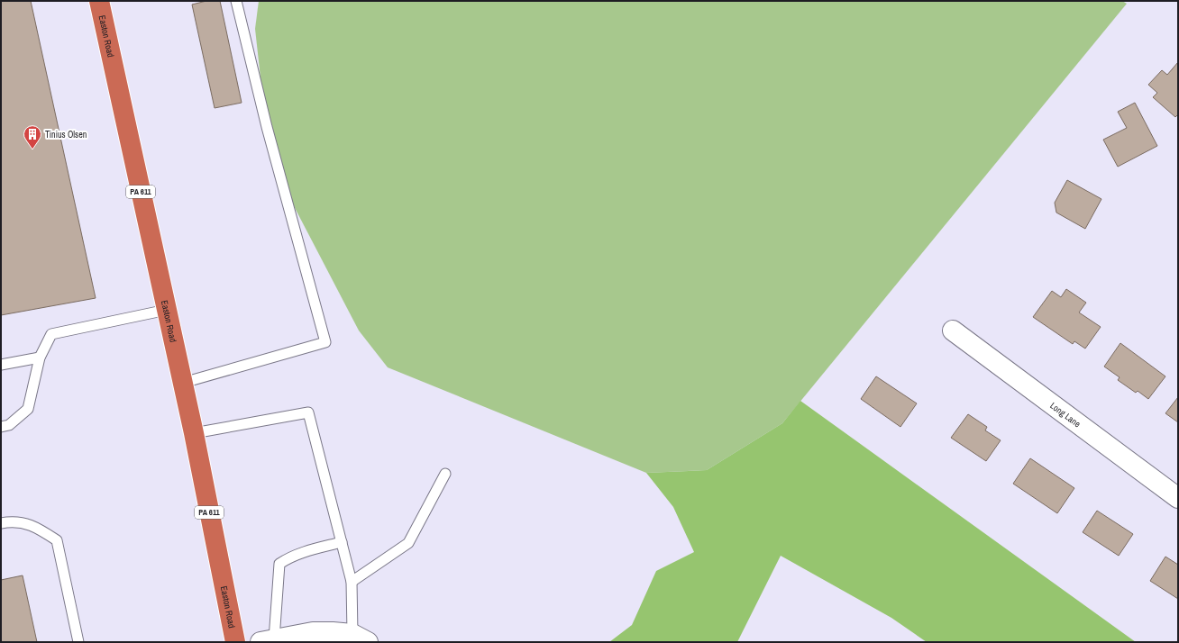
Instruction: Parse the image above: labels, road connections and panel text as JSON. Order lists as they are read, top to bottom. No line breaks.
{"streets":{"highway":["Easton Road","PA 611"],"street":["Long Lane"]},"places":{"building":["Tinius Olsen"]}}
